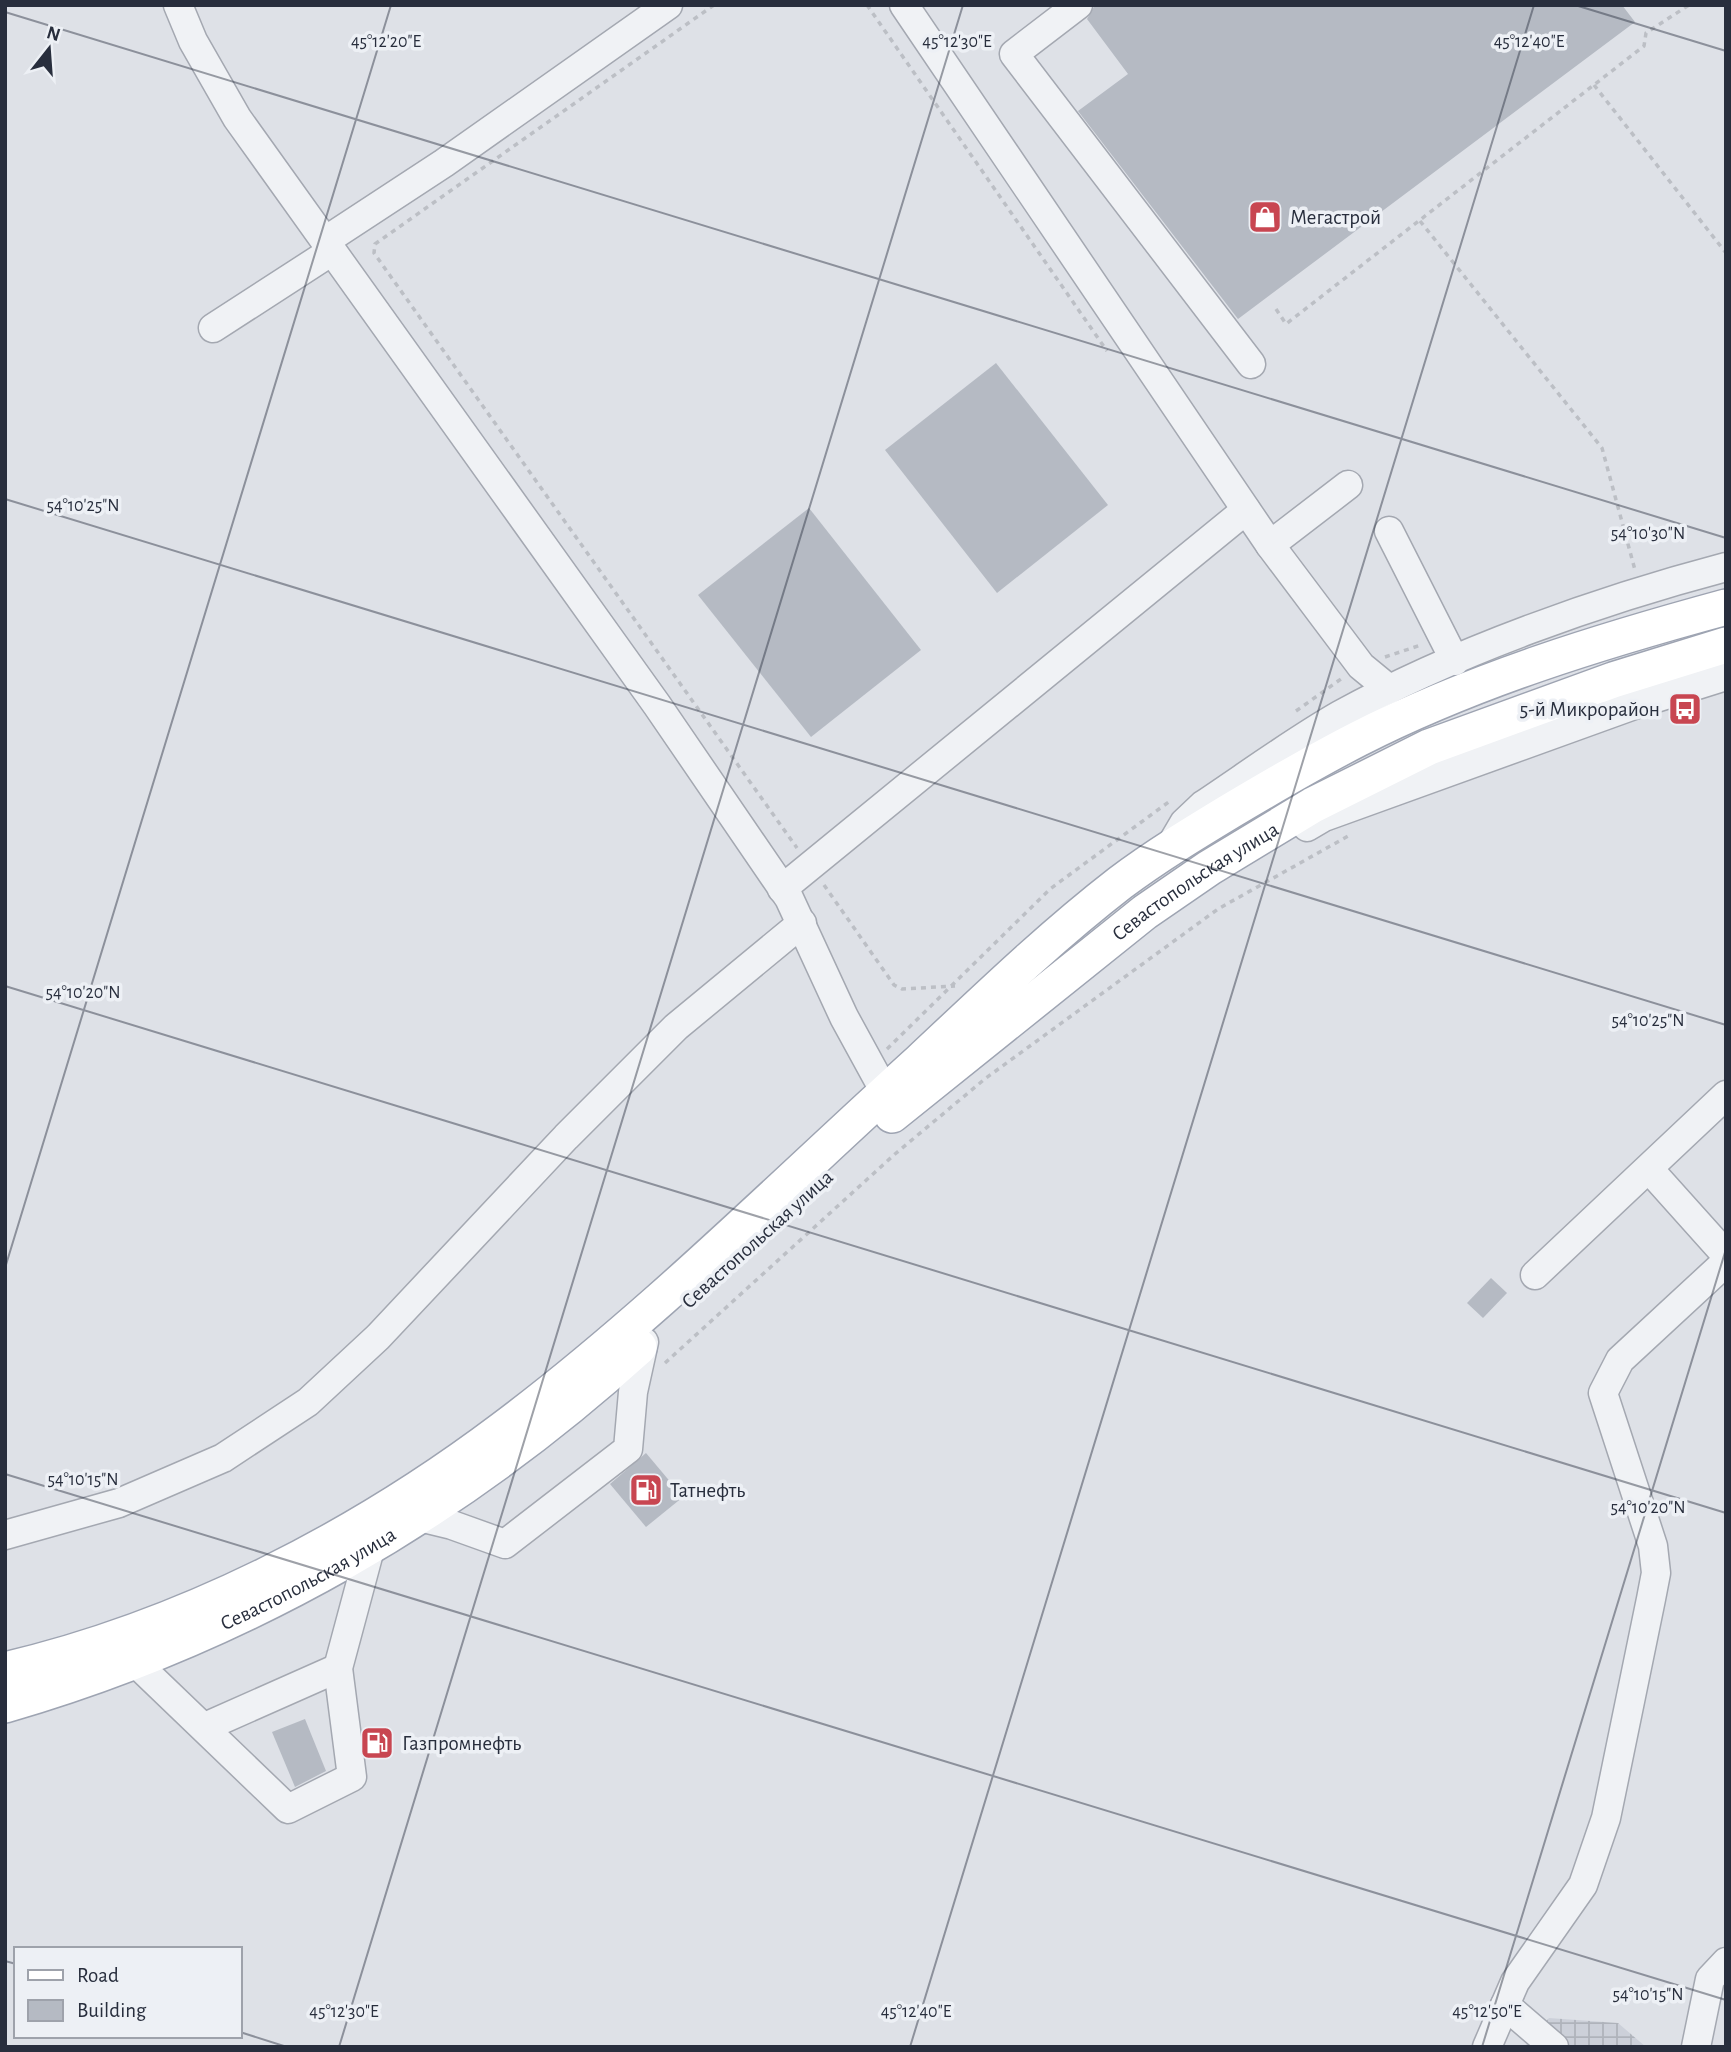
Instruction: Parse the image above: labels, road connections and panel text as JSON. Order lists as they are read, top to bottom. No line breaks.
{"streets":{"main road":["Севастопольская улица"]},"places":{"shop":["Мегастрой"],"bus stop":["5-й Микрорайон"],"fuel station":["Татнефть","Газпромнефть"]},"legend":["Road","Building"],"north":"top","coordinates":["45°12'20\"E","45°12'30\"E","45°12'40\"E","54°10'25\"N","54°10'30\"N","54°10'20\"N","54°10'15\"N","45°12'50\"E"]}
